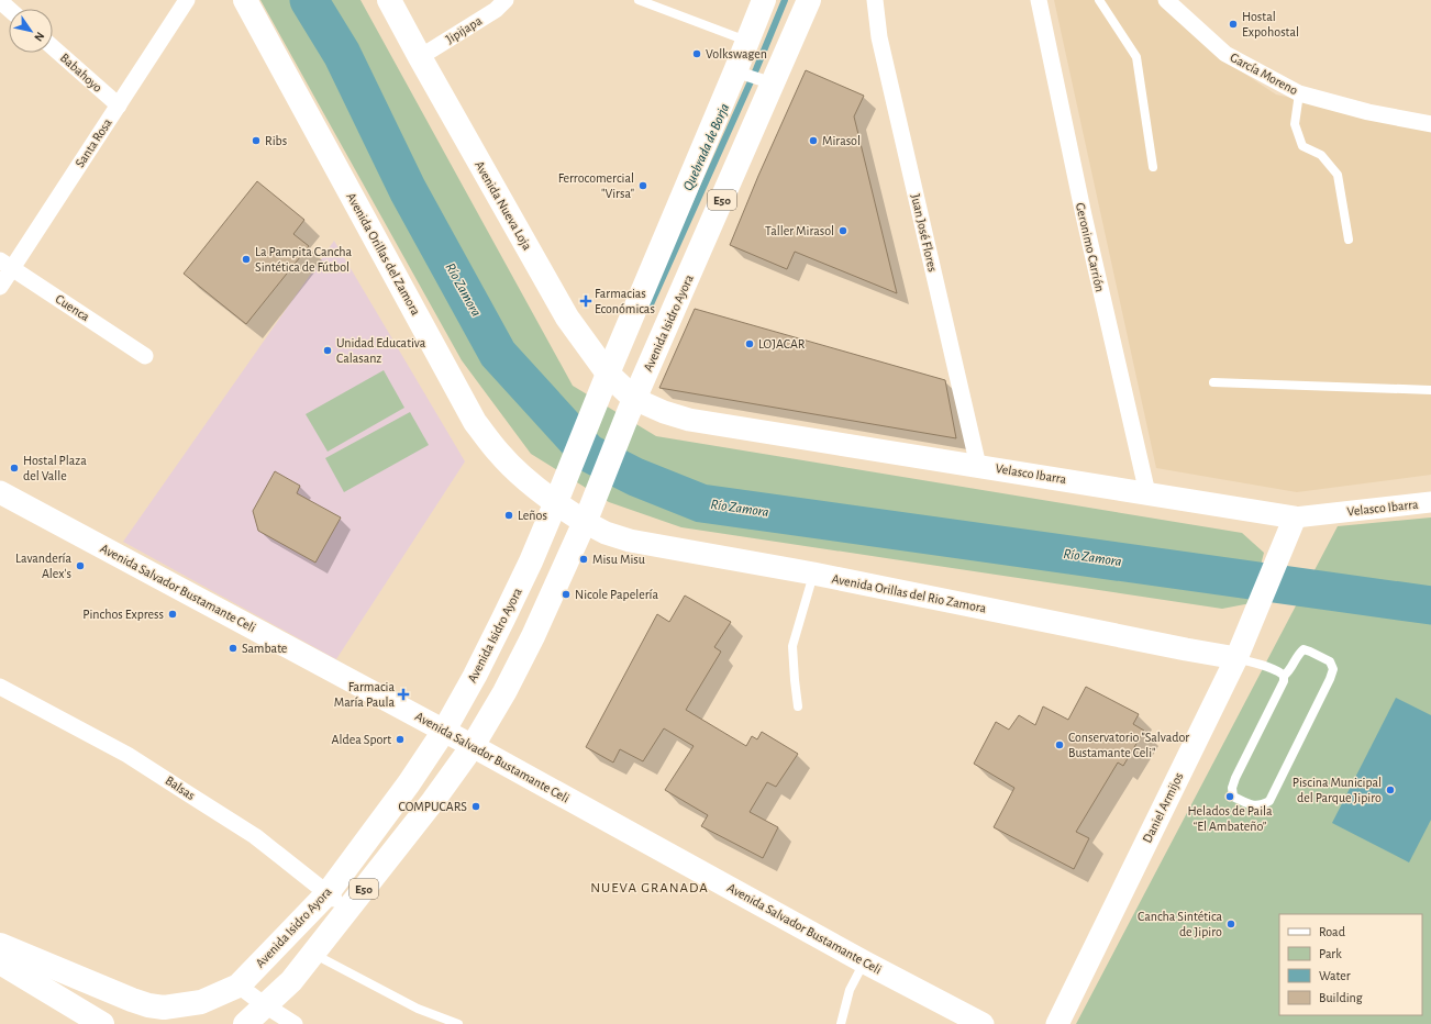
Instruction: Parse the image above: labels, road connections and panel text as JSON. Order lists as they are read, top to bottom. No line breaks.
{"streets":{"main road":["E50","Avenida Nueva Loja","Avenida Orillas del Zamora","Avenida Isidro Ayora","Velasco Ibarra","Avenida Salvador Bustamante Celi","Avenida Orillas del Rio Zamora","Daniel Armijos"],"street":["Jipijapa","Babahoyo","García Moreno","Santa Rosa","Juan José Flores","Geronimo Carrión","Cuenca","Balsas"]},"crossings":[["Jipijapa","Avenida Nueva Loja"],["Babahoyo","Santa Rosa"],["Santa Rosa","Cuenca"],["Avenida Nueva Loja","Avenida Isidro Ayora"],["Avenida Nueva Loja","Velasco Ibarra"],["Juan José Flores","Velasco Ibarra"],["Geronimo Carrión","Velasco Ibarra"],["Avenida Orillas del Zamora","Avenida Isidro Ayora"],["Avenida Orillas del Zamora","Avenida Orillas del Rio Zamora"],["Avenida Isidro Ayora","Velasco Ibarra"],["Avenida Isidro Ayora","Avenida Salvador Bustamante Celi"],["Avenida Isidro Ayora","Avenida Orillas del Rio Zamora"],["Avenida Isidro Ayora","Balsas"],["Velasco Ibarra","Daniel Armijos"],["Avenida Orillas del Rio Zamora","Daniel Armijos"]],"districts":["NUEVA GRANADA"],"water":["Quebrada de Borja","Río Zamora"],"places":{"other":["Hostal Expohostal","Volkswagen","Ribs","Mirasol","Ferrocomercial \"Virsa\"","Taller Mirasol","La Pampita Cancha Sintética de Fútbol","LOJACAR","Unidad Educativa Calasanz","Hostal Plaza del Valle","Leños","Misu Misu","Lavandería Alex's","Nicole Papelería","Pinchos Express","Sambate","Aldea Sport","Conservatorio \"Salvador Bustamante Celi\"","Piscina Municipal del Parque Jipiro","Helados de Paila “El Ambateño”","COMPUCARS","Cancha Sintética de Jipiro"],"health":["Farmacias Económicas","Farmacia María Paula"]},"legend":["Road","Park","Water","Building"],"north":"bottom right"}
